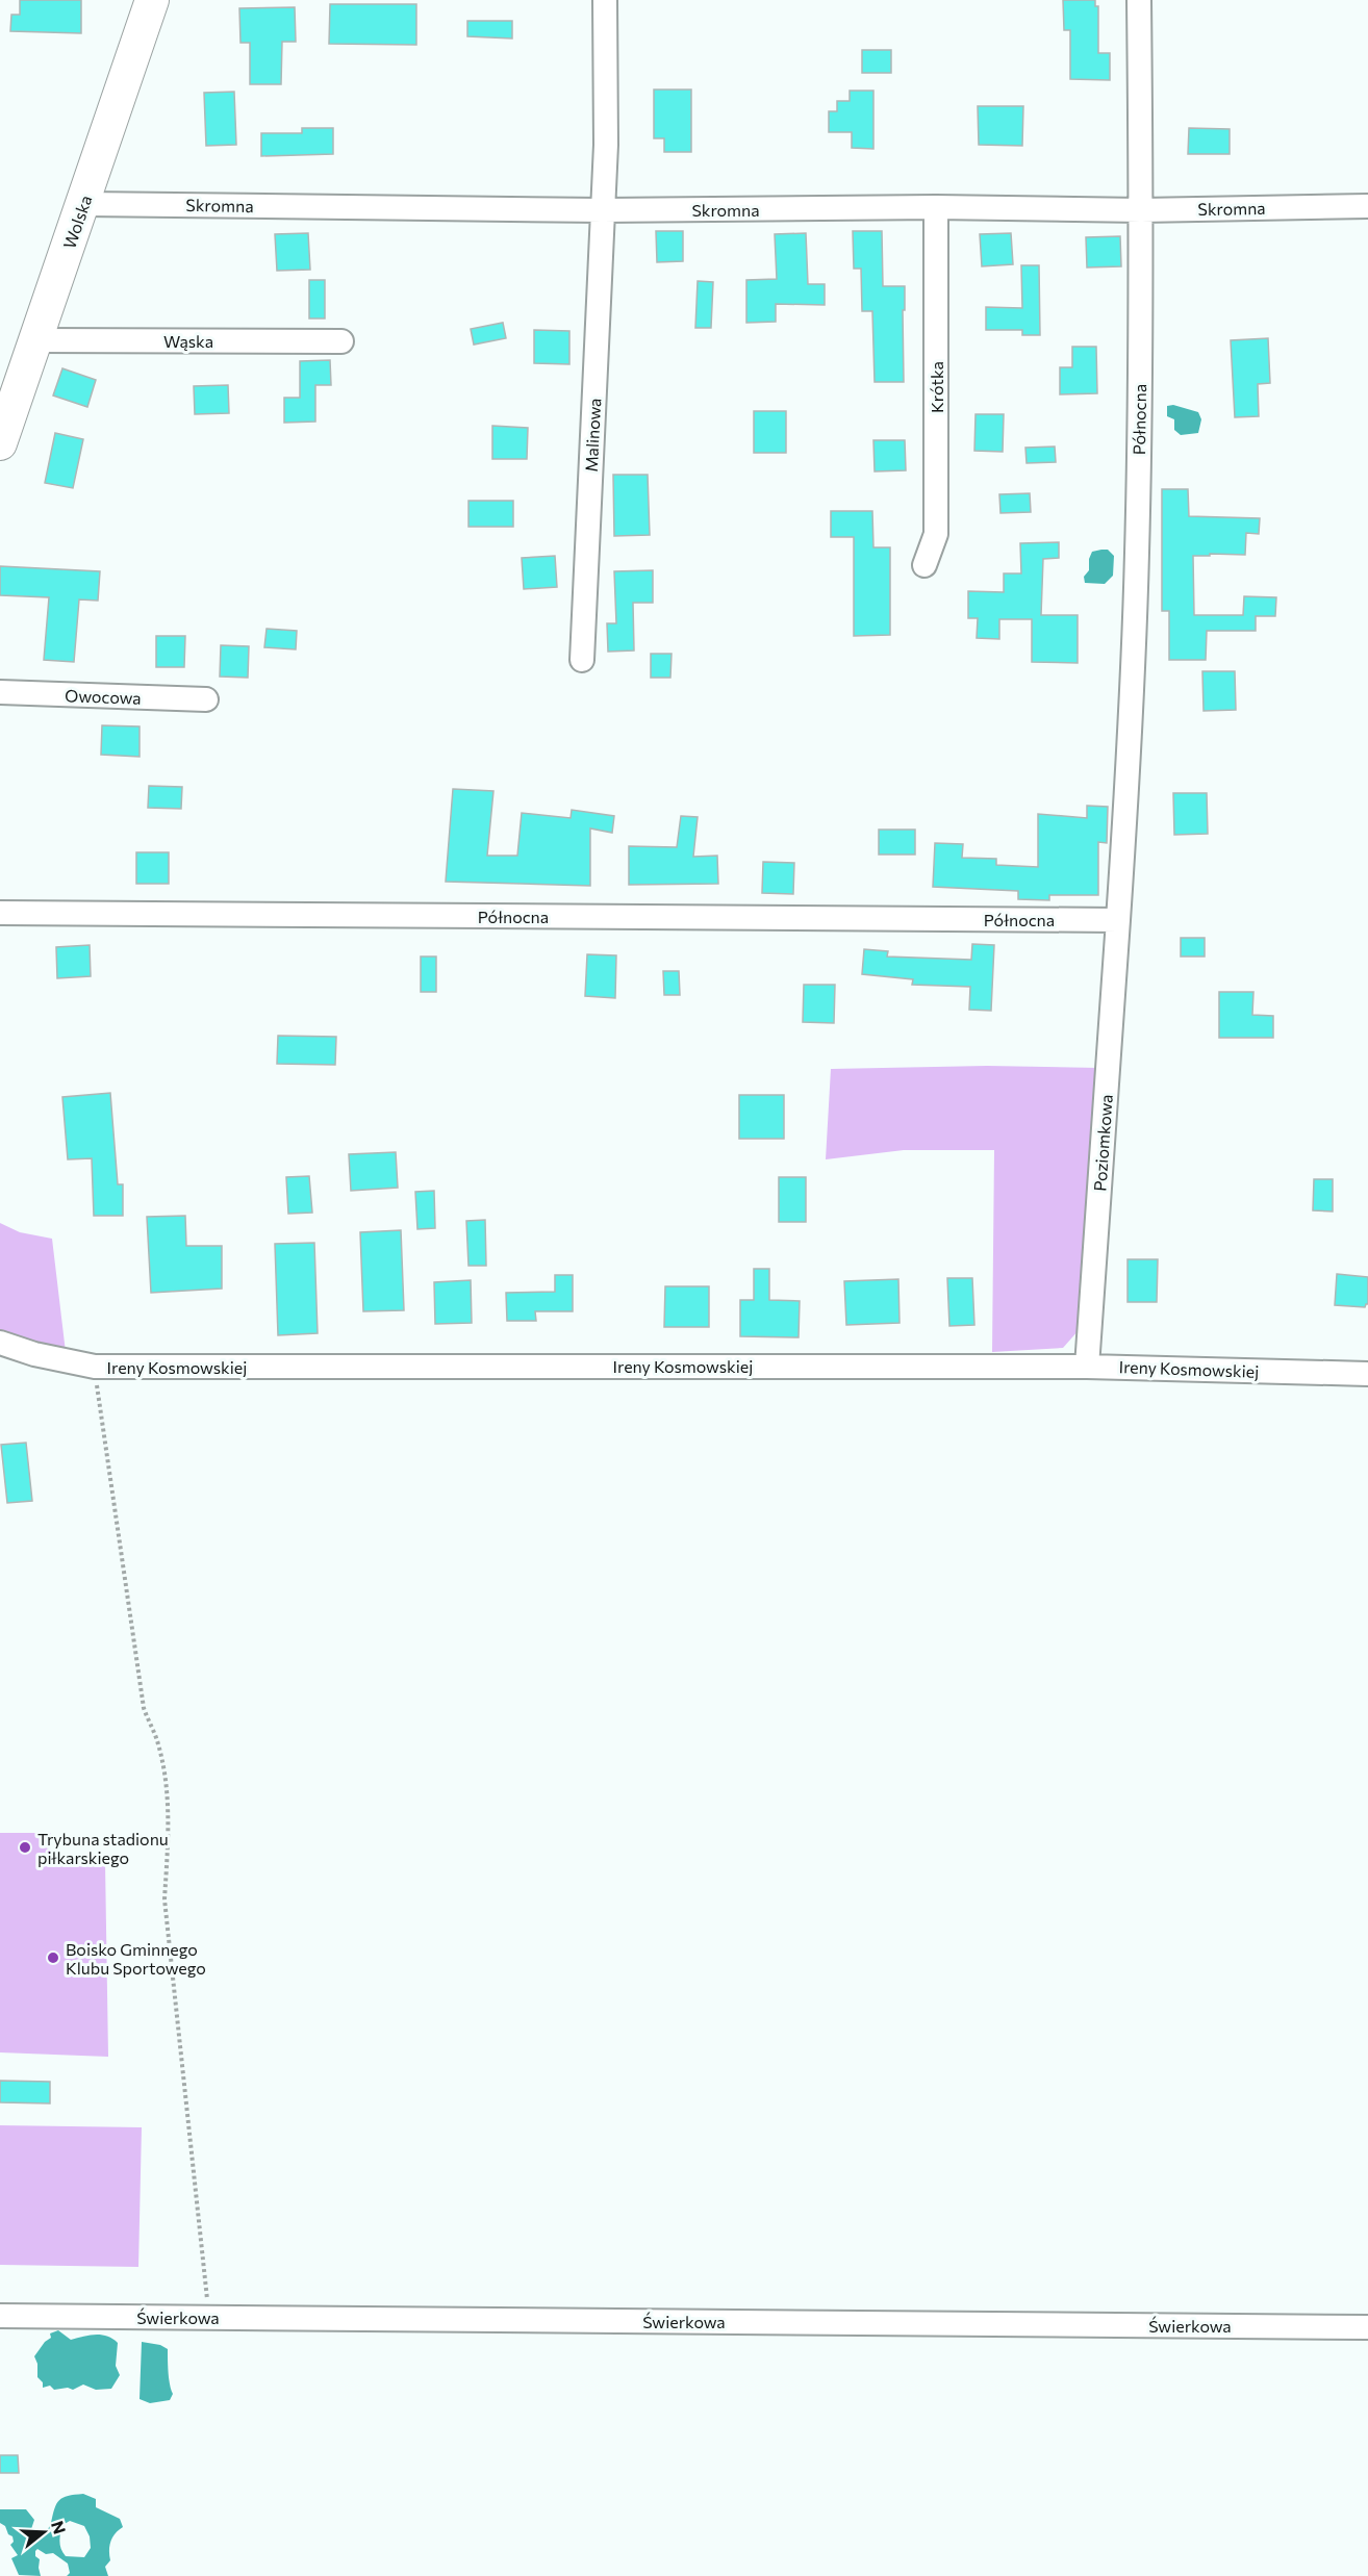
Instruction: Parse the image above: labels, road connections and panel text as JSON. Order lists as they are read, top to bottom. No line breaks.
{"streets":{"street":["Skromna","Wolska","Wąska","Krótka","Północna","Malinowa","Owocowa","Poziomkowa","Ireny Kosmowskiej","Świerkowa"]},"crossings":[["Skromna","Wolska"],["Skromna","Krótka"],["Skromna","Północna"],["Skromna","Malinowa"],["Wolska","Wąska"],["Północna","Poziomkowa"],["Poziomkowa","Ireny Kosmowskiej"]],"places":["Trybuna stadionu piłkarskiego","Boisko Gminnego Klubu Sportowego"],"north":"right"}
